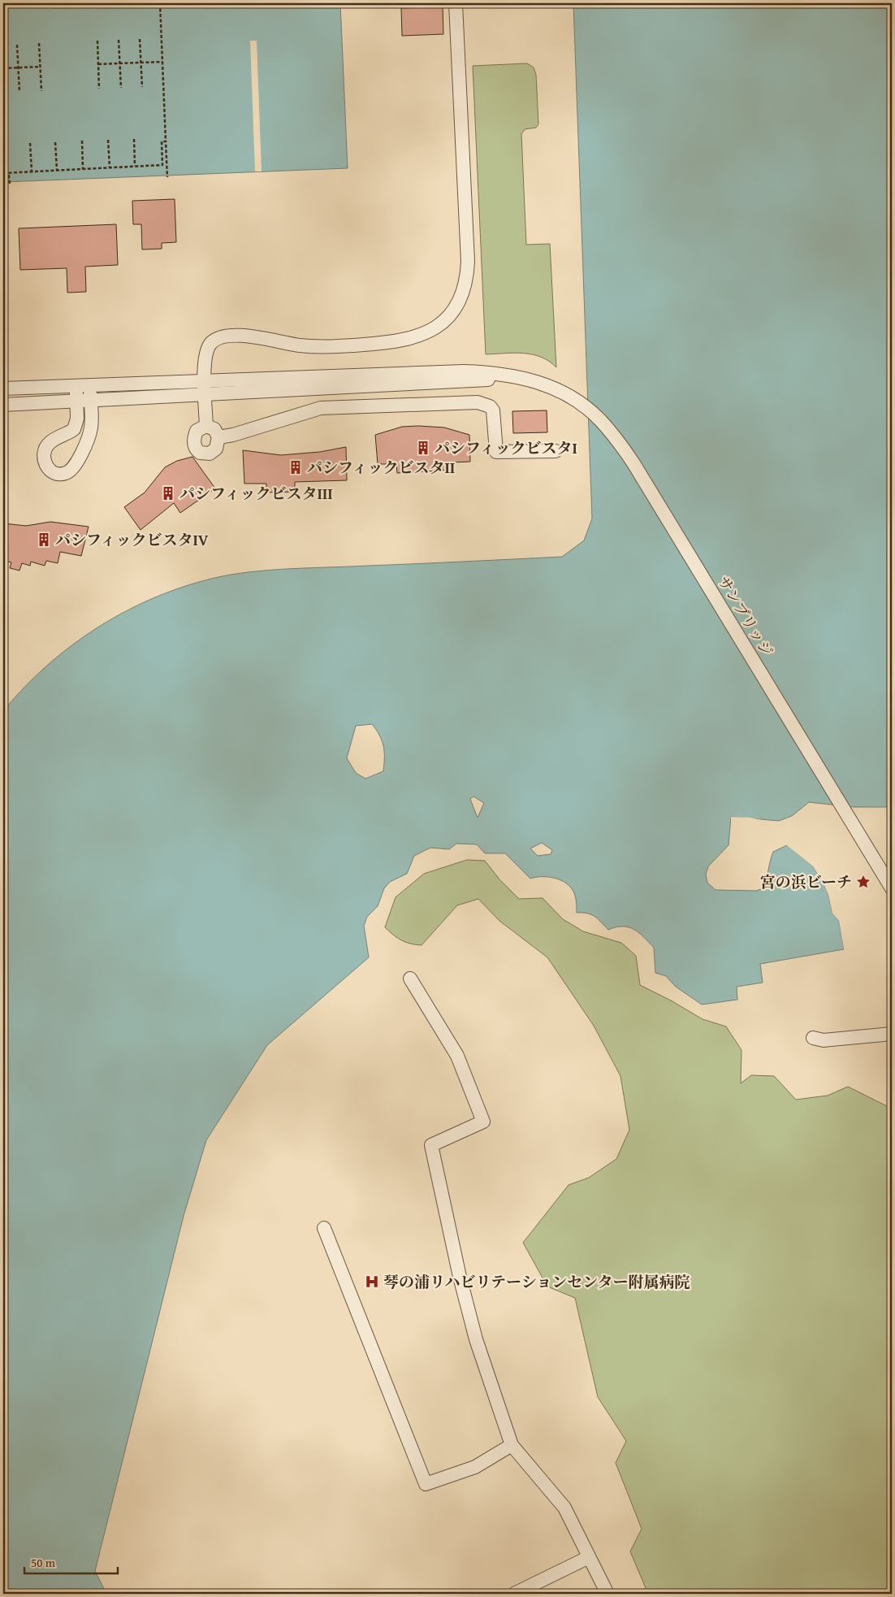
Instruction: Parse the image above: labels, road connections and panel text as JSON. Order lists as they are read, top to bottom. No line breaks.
{"streets":{"street":["サンブリッジ"]},"places":{"building":["パシフィックビスタⅠ","パシフィックビスタⅡ","パシフィックビスタⅢ","パシフィックビスタⅣ"],"place":["宮の浜ビーチ"],"hospital":["琴の浦リハビリテーションセンター附属病院"]},"scale_bar":"50 m"}
